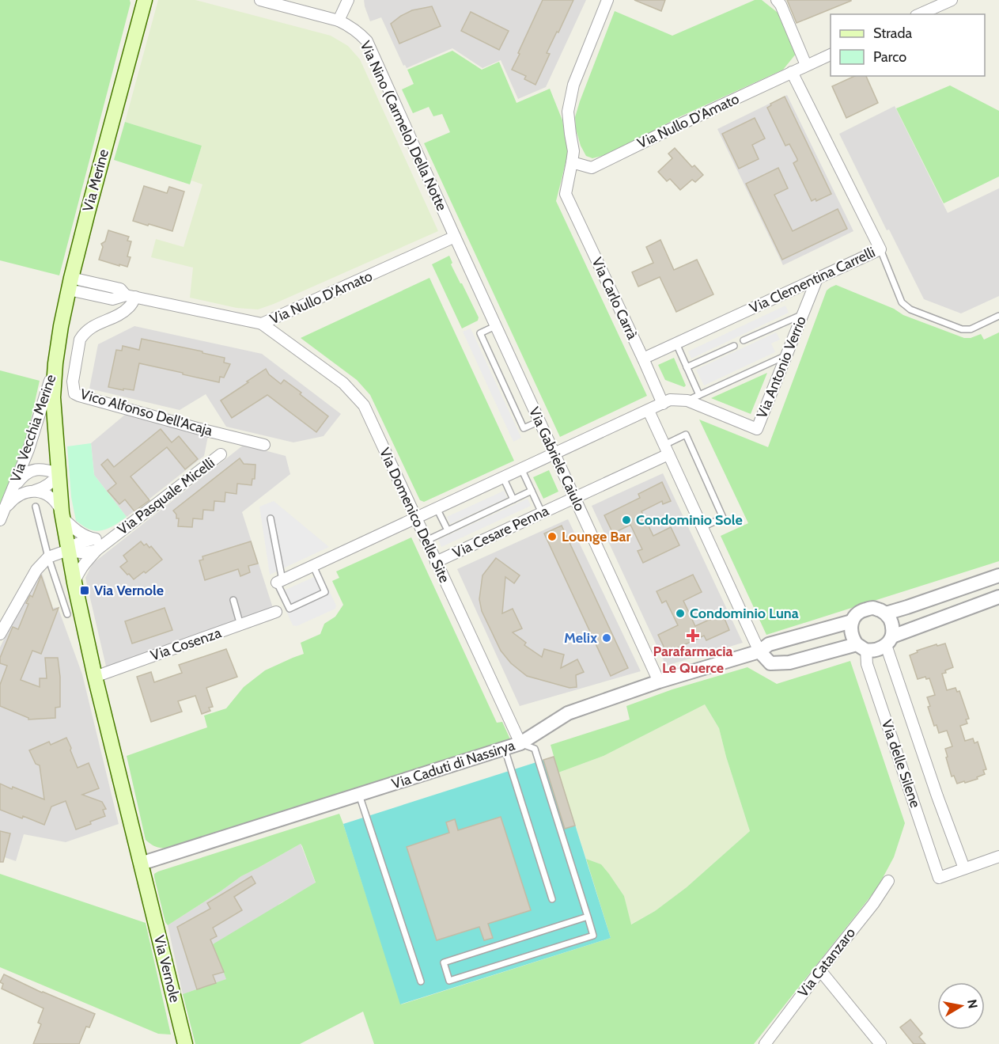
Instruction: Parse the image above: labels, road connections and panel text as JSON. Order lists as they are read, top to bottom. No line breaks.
{"streets":{"main road":["Via Merine","Via Vernole"],"street":["Via Nullo D'Amato","Via Nino (Carmelo) Della Notte","Via Clementina Carrelli","Via Carlo Carrà","Via Antonio Verrio","Vico Alfonso Dell'Acaja","Via Vecchia Merine","Via Gabriele Caiulo","Via Pasquale Micelli","Via Domenico Delle Site","Via Cesare Penna","Via Cosenza","Via delle Silene","Via Caduti di Nassirya","Via Catanzaro"]},"crossings":[["Via Nullo D'Amato","Via Nino (Carmelo) Della Notte"],["Via Nullo D'Amato","Via Merine"],["Via Nullo D'Amato","Via Clementina Carrelli"],["Via Nullo D'Amato","Via Carlo Carrà"],["Via Nullo D'Amato","Vico Alfonso Dell'Acaja"],["Via Nullo D'Amato","Via Gabriele Caiulo"],["Via Nullo D'Amato","Via Domenico Delle Site"],["Via Nino (Carmelo) Della Notte","Via Gabriele Caiulo"],["Via Merine","Via Vecchia Merine"],["Via Merine","Via Vernole"],["Via Clementina Carrelli","Via Carlo Carrà"],["Via Clementina Carrelli","Via Antonio Verrio"],["Via Vecchia Merine","Via Vernole"],["Via Gabriele Caiulo","Via Cesare Penna"],["Via Gabriele Caiulo","Via Caduti di Nassirya"],["Via Pasquale Micelli","Via Vernole"],["Via Domenico Delle Site","Via Cesare Penna"],["Via Domenico Delle Site","Via Caduti di Nassirya"],["Via Cosenza","Via Vernole"],["Via delle Silene","Via Caduti di Nassirya"],["Via Caduti di Nassirya","Via Vernole"]],"places":{"other":["Condominio Sole","Lounge Bar","Condominio Luna","Melix"],"transit":["Via Vernole"],"health":["Parafarmacia Le Querce"]},"legend":["Strada","Parco"],"north":"right"}
